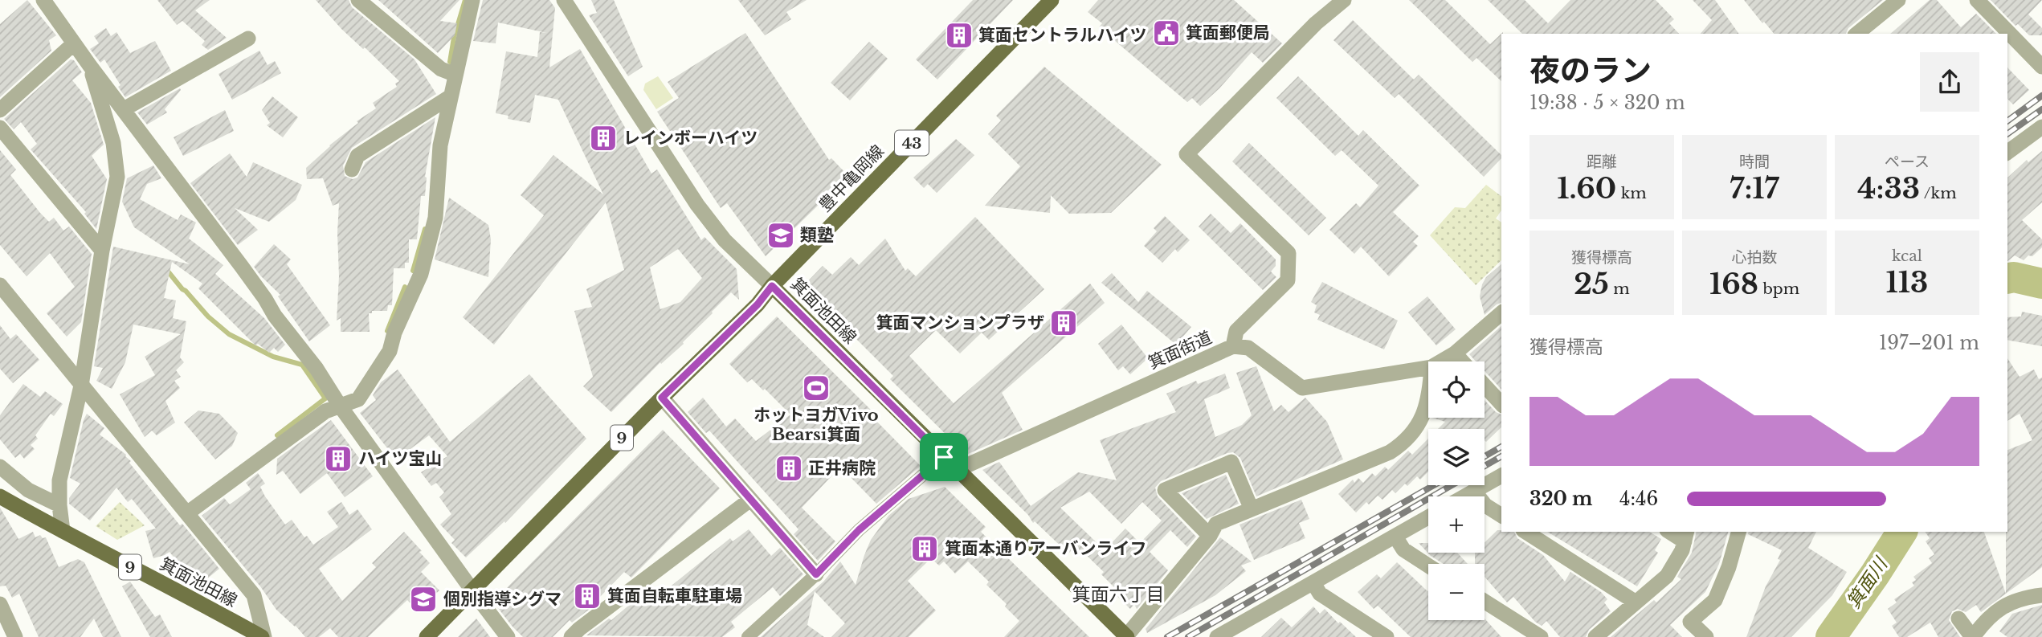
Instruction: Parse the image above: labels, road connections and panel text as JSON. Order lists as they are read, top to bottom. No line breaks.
{"streets":{"main road":["43","豊中亀岡線","箕面池田線","9"],"street":["箕面街道"]},"crossings":[["豊中亀岡線","箕面池田線"],["箕面池田線","箕面街道"]],"districts":["箕面六丁目"],"water":["箕面川"],"places":{"public building":["箕面郵便局"],"building":["箕面セントラルハイツ","レインボーハイツ","箕面マンションプラザ","ハイツ宝山","正井病院","箕面本通りアーバンライフ","箕面自転車駐車場"],"school or university":["類塾","個別指導シグマ"],"sports":["ホットヨガVivo Bearsi箕面"]},"page":{"heading":["夜のラン","19:38 · 5 × 320 m"],"stats":[["距離","1.60 km"],["時間","7:17"],["ペース","4:33 /km"],["獲得標高","25 m"],["心拍数","168 bpm"],["kcal","113"]],"chart":["獲得標高","197–201 m"],"map_buttons":["+","−"],"list":[{"name":"320 m","note":"4:46"}]}}
